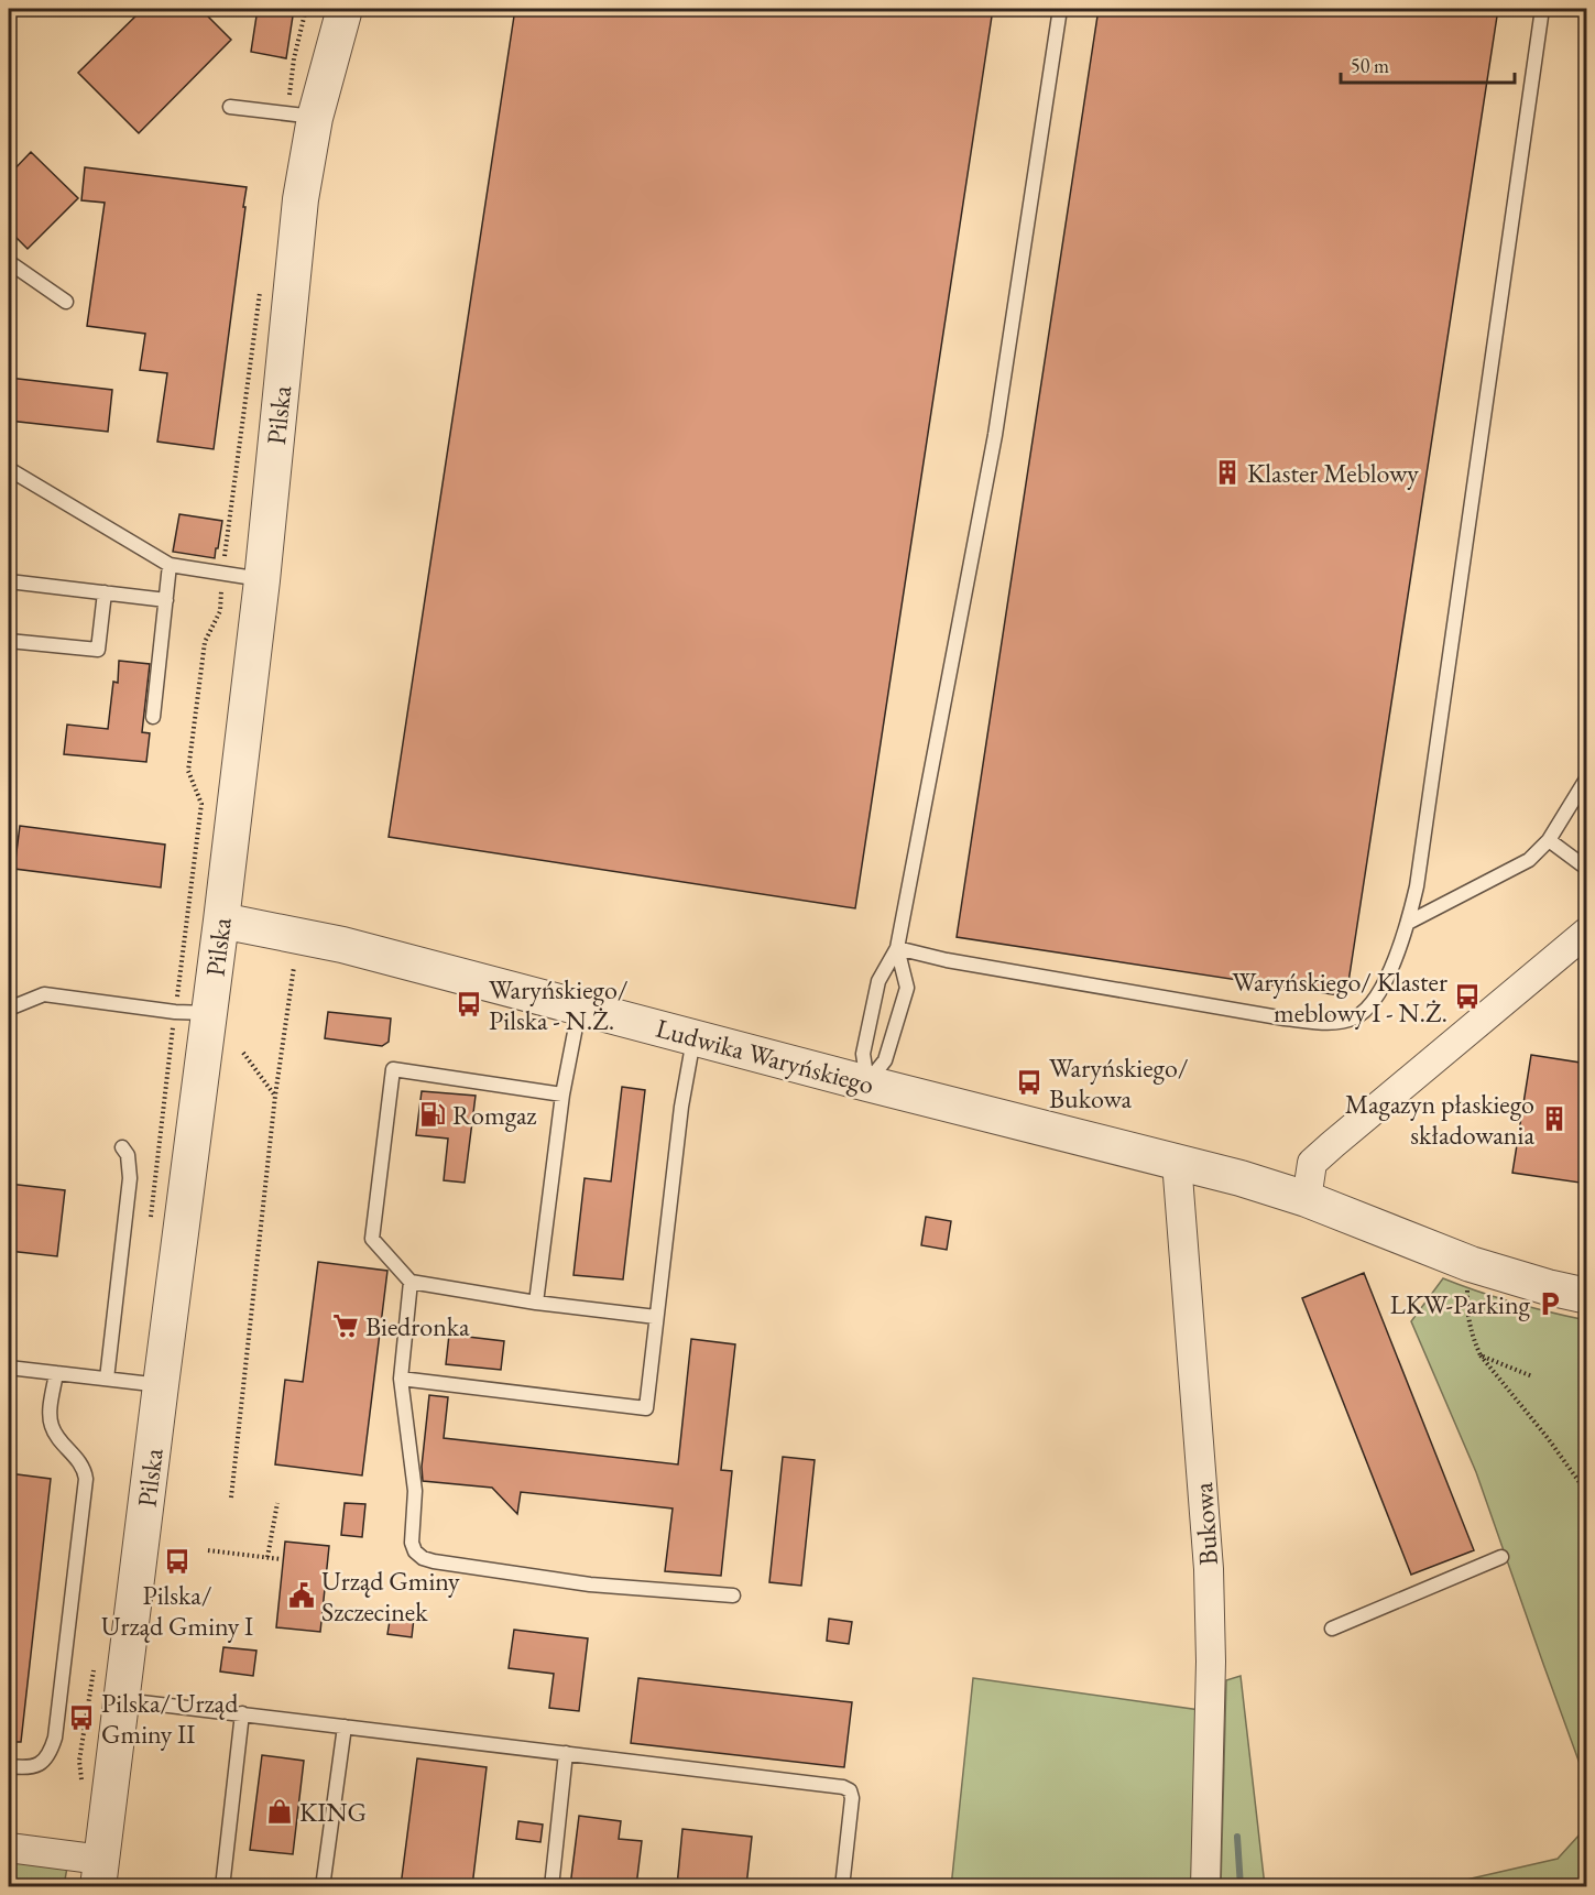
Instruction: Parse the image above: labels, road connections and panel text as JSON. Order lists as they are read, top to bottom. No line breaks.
{"streets":{"street":["Pilska","Ludwika Waryńskiego","Bukowa"]},"crossings":[["Pilska","Ludwika Waryńskiego"],["Ludwika Waryńskiego","Bukowa"]],"places":{"building":["Klaster Meblowy","Magazyn płaskiego składowania"],"bus stop":["Waryńskiego/ Klaster meblowy I - N.Ż.","Waryńskiego/ Pilska - N.Ż.","Waryńskiego/ Bukowa","Pilska/ Urząd Gminy I","Pilska/ Urząd Gminy II"],"fuel station":["Romgaz"],"parking":["LKW-Parking"],"supermarket":["Biedronka"],"public building":["Urząd Gminy Szczecinek"],"shop":["KING"]},"scale_bar":"50 m"}
